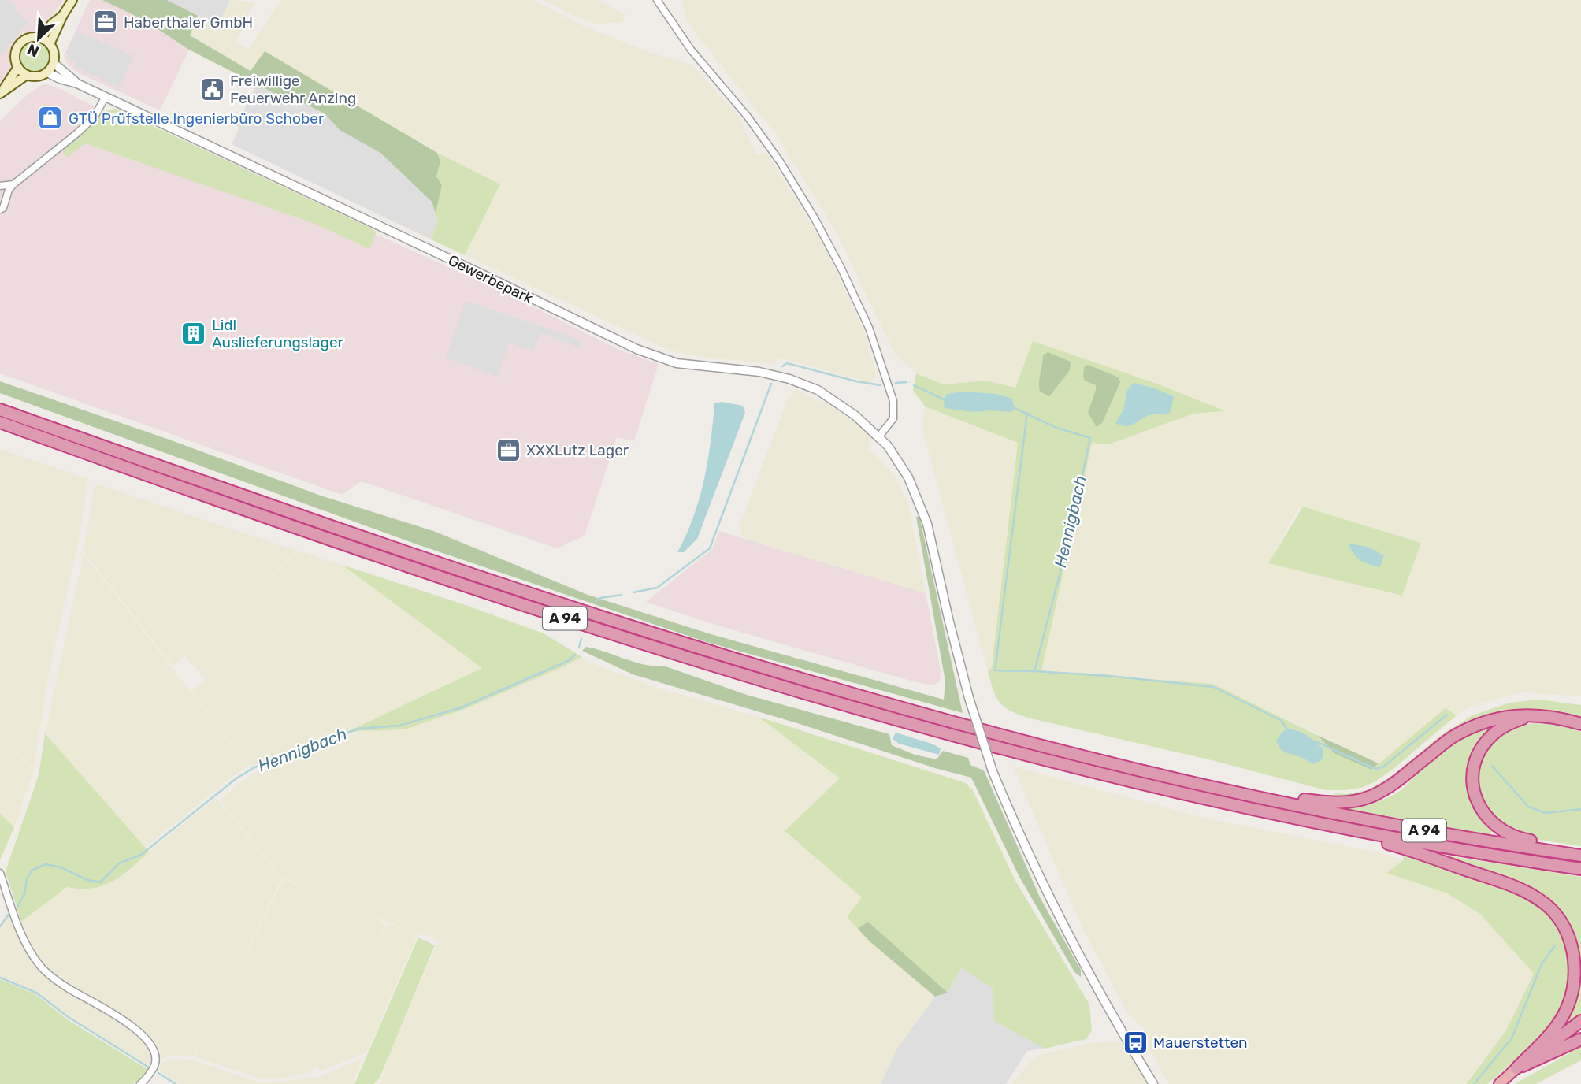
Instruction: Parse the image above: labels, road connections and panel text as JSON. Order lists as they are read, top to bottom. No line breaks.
{"streets":{"highway":["A 94"],"street":["Gewerbepark"]},"water":["Hennigbach"],"places":{"office":["Haberthaler GmbH","XXXLutz Lager"],"public building":["Freiwillige Feuerwehr Anzing"],"shop":["GTÜ Prüfstelle Ingenierbüro Schober"],"building":["Lidl Auslieferungslager"],"bus stop":["Mauerstetten"]},"north":"bottom left"}
